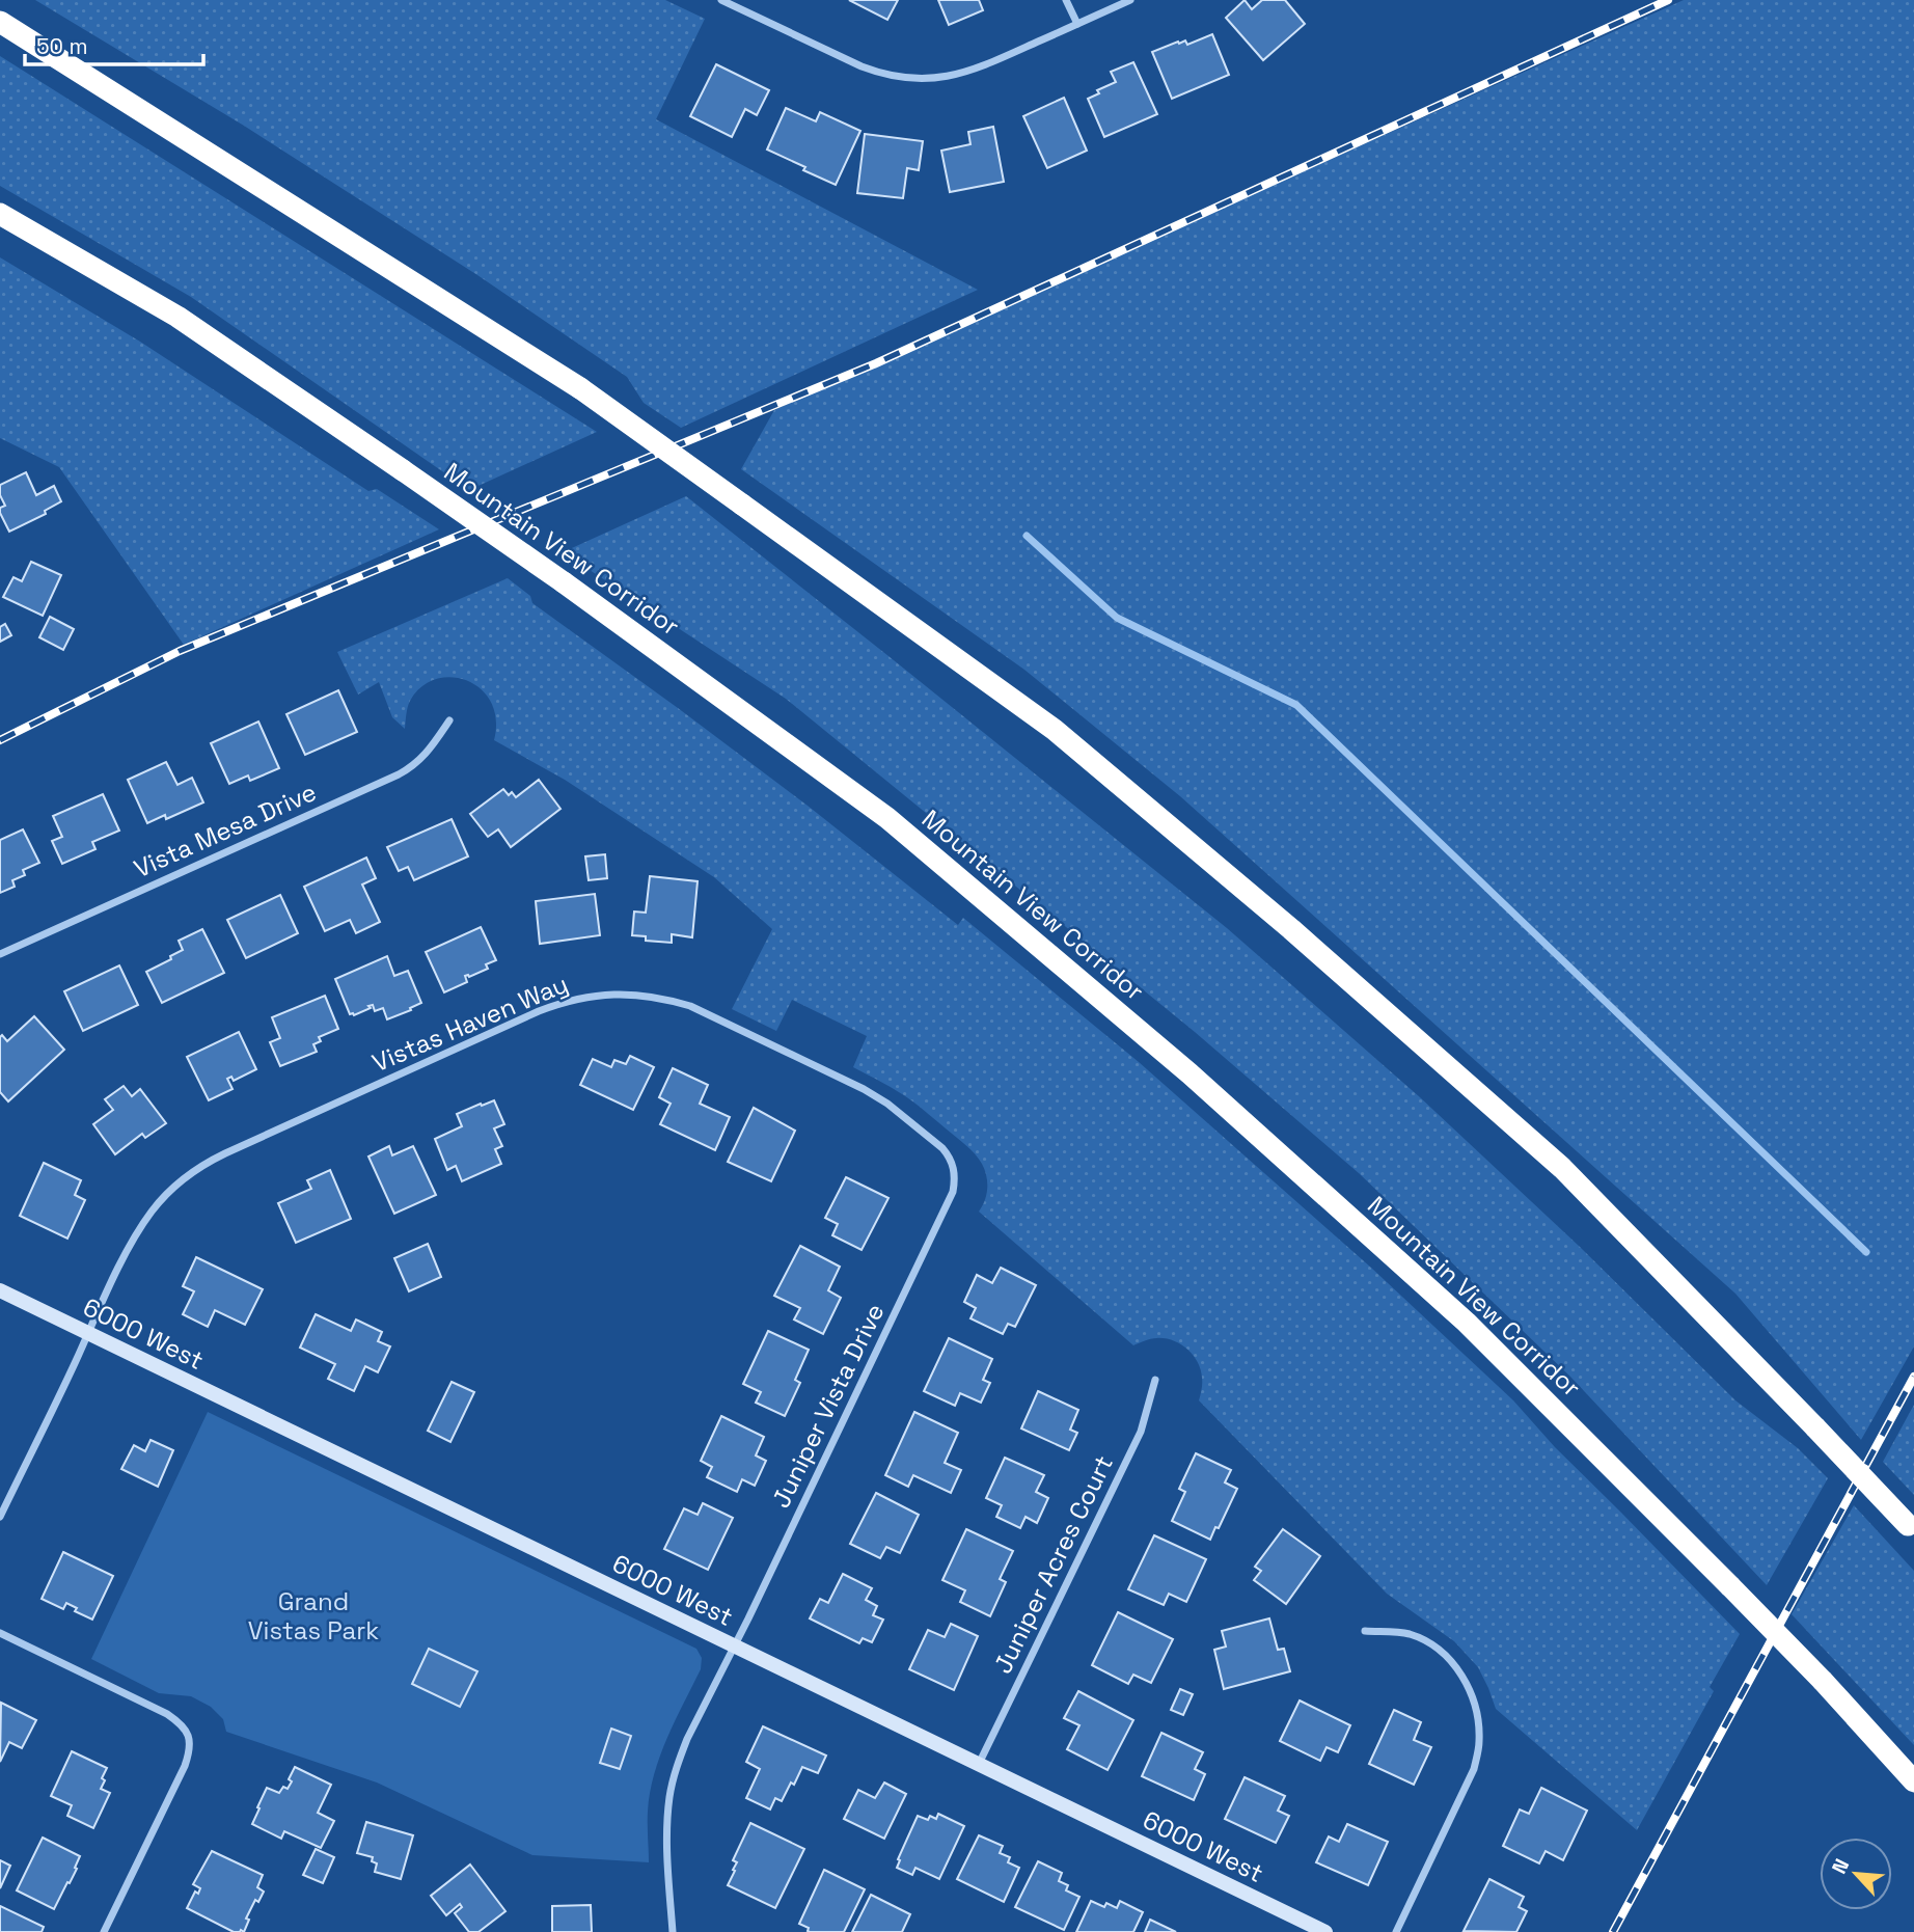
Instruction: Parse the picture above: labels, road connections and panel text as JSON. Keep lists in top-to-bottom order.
{
  "streets": {
    "highway": ["Mountain View Corridor"],
    "street": [
      "Vista Mesa Drive",
      "Vistas Haven Way",
      "6000 West",
      "Juniper Vista Drive",
      "Juniper Acres Court"
    ]
  },
  "crossings": [
    ["Vistas Haven Way", "6000 West"],
    ["Vistas Haven Way", "Juniper Vista Drive"],
    ["6000 West", "Juniper Vista Drive"],
    ["6000 West", "Juniper Acres Court"]
  ],
  "parks": ["Grand Vistas Park"],
  "scale_bar": "50 m",
  "north": "top left"
}
